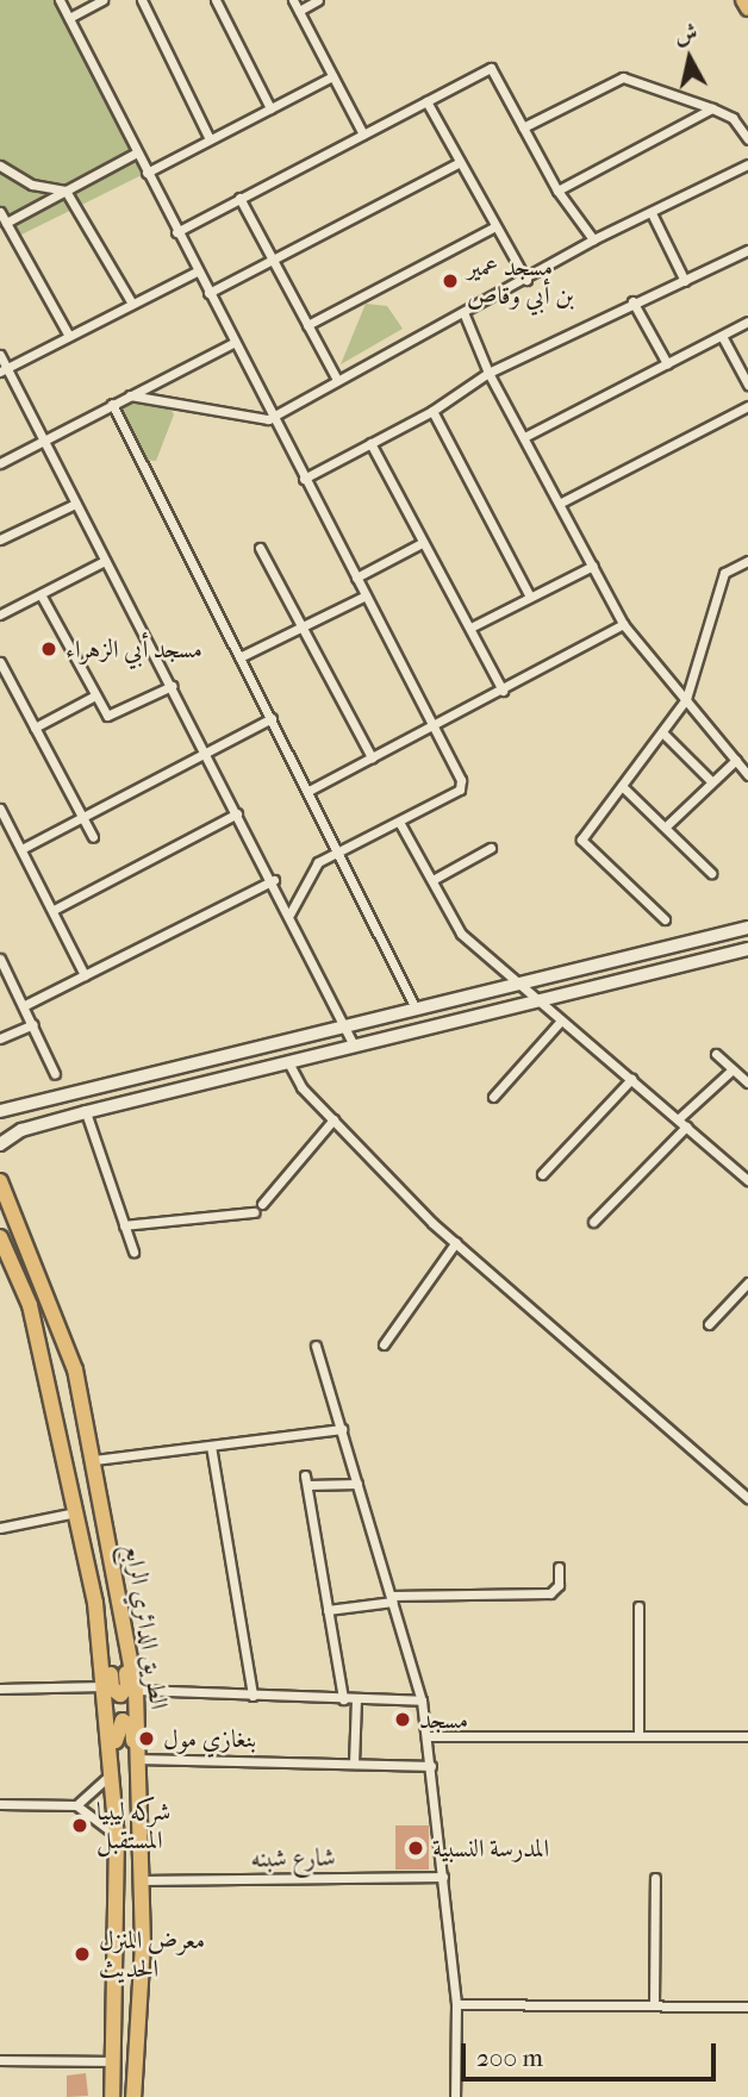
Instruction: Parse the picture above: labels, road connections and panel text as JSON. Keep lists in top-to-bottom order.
{
  "streets": {
    "main road": ["الطريق الدائري الرابع"],
    "street": ["شارع شبنه"]
  },
  "crossings": [
    ["الطريق الدائري الرابع", "شارع شبنه"]
  ],
  "places": [
    "مسجد عمير بن أبي وقاص",
    "مسجد أبي الزهراء",
    "مسجد",
    "بنغازي مول",
    "شركه ليبيا المستقبل",
    "المدرسة النسبية",
    "معرض المنزل الحديث"
  ],
  "scale_bar": "200 m",
  "north": "top"
}
